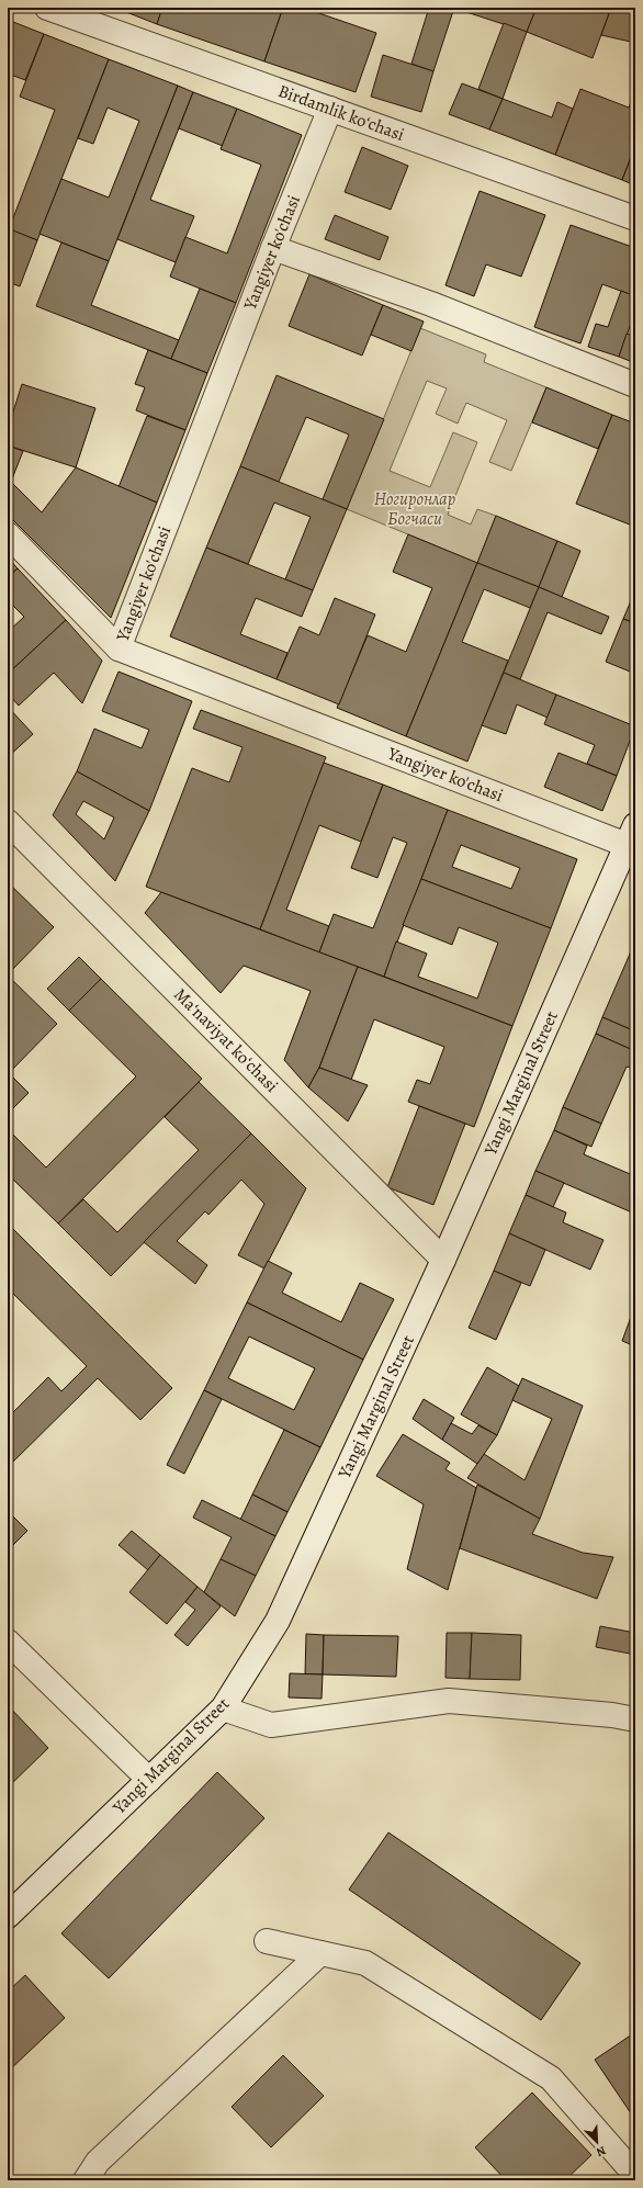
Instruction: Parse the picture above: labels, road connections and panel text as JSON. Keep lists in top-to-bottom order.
{
  "streets": {
    "street": [
      "Birdamlik koʻchasi",
      "Yangiyer ko'chasi",
      "Maʻnaviyat koʻchasi",
      "Yangi Marginal Street"
    ]
  },
  "crossings": [
    ["Birdamlik koʻchasi", "Yangiyer ko'chasi"],
    ["Yangiyer ko'chasi", "Yangi Marginal Street"],
    ["Maʻnaviyat koʻchasi", "Yangi Marginal Street"]
  ],
  "parks": ["Ногиронлар Богчаси"],
  "north": "bottom right"
}
